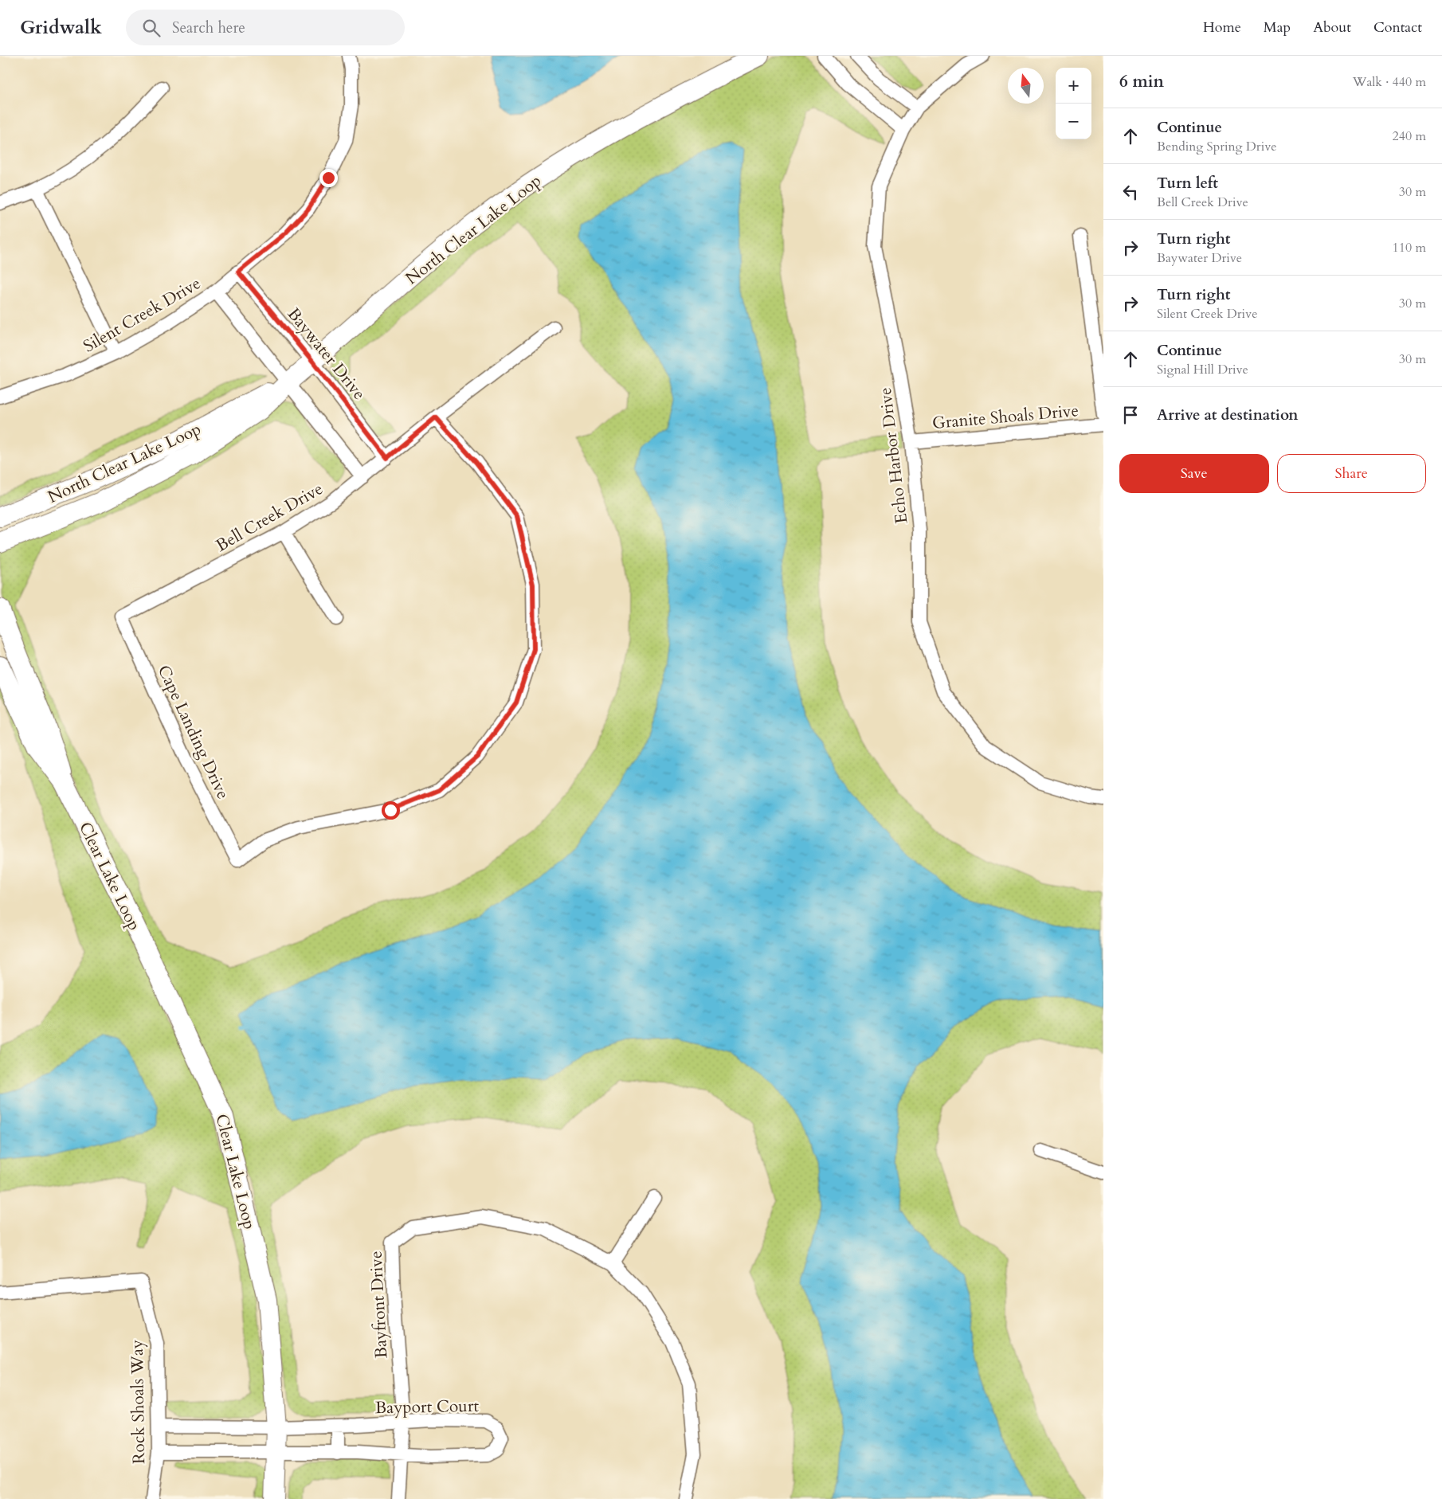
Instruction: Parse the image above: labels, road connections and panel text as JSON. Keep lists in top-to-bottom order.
{
  "streets": {
    "street": [
      "North Clear Lake Loop",
      "Silent Creek Drive",
      "Baywater Drive",
      "Granite Shoals Drive",
      "Echo Harbor Drive",
      "Bell Creek Drive",
      "Cape Landing Drive",
      "Clear Lake Loop",
      "Bayfront Drive",
      "Rock Shoals Way",
      "Bayport Court"
    ]
  },
  "crossings": [
    ["North Clear Lake Loop", "Baywater Drive"],
    ["Silent Creek Drive", "Baywater Drive"],
    ["Baywater Drive", "Bell Creek Drive"],
    ["Granite Shoals Drive", "Echo Harbor Drive"],
    ["Bell Creek Drive", "Cape Landing Drive"],
    ["Clear Lake Loop", "Bayport Court"],
    ["Bayfront Drive", "Bayport Court"],
    ["Rock Shoals Way", "Bayport Court"]
  ],
  "north": "top",
  "page": {
    "header": "Gridwalk",
    "search": "Search here",
    "nav": [
      "Home",
      "Map",
      "About",
      "Contact"
    ],
    "heading": ["6 min", "Walk · 440 m"],
    "map_buttons": ["+", "−"],
    "list": [
      ["Continue", "Bending Spring Drive", "240 m"],
      ["Turn left", "Bell Creek Drive", "30 m"],
      ["Turn right", "Baywater Drive", "110 m"],
      ["Turn right", "Silent Creek Drive", "30 m"],
      ["Continue", "Signal Hill Drive", "30 m"],
      "Arrive at destination"
    ],
    "buttons": ["Save", "Share"]
  }
}
